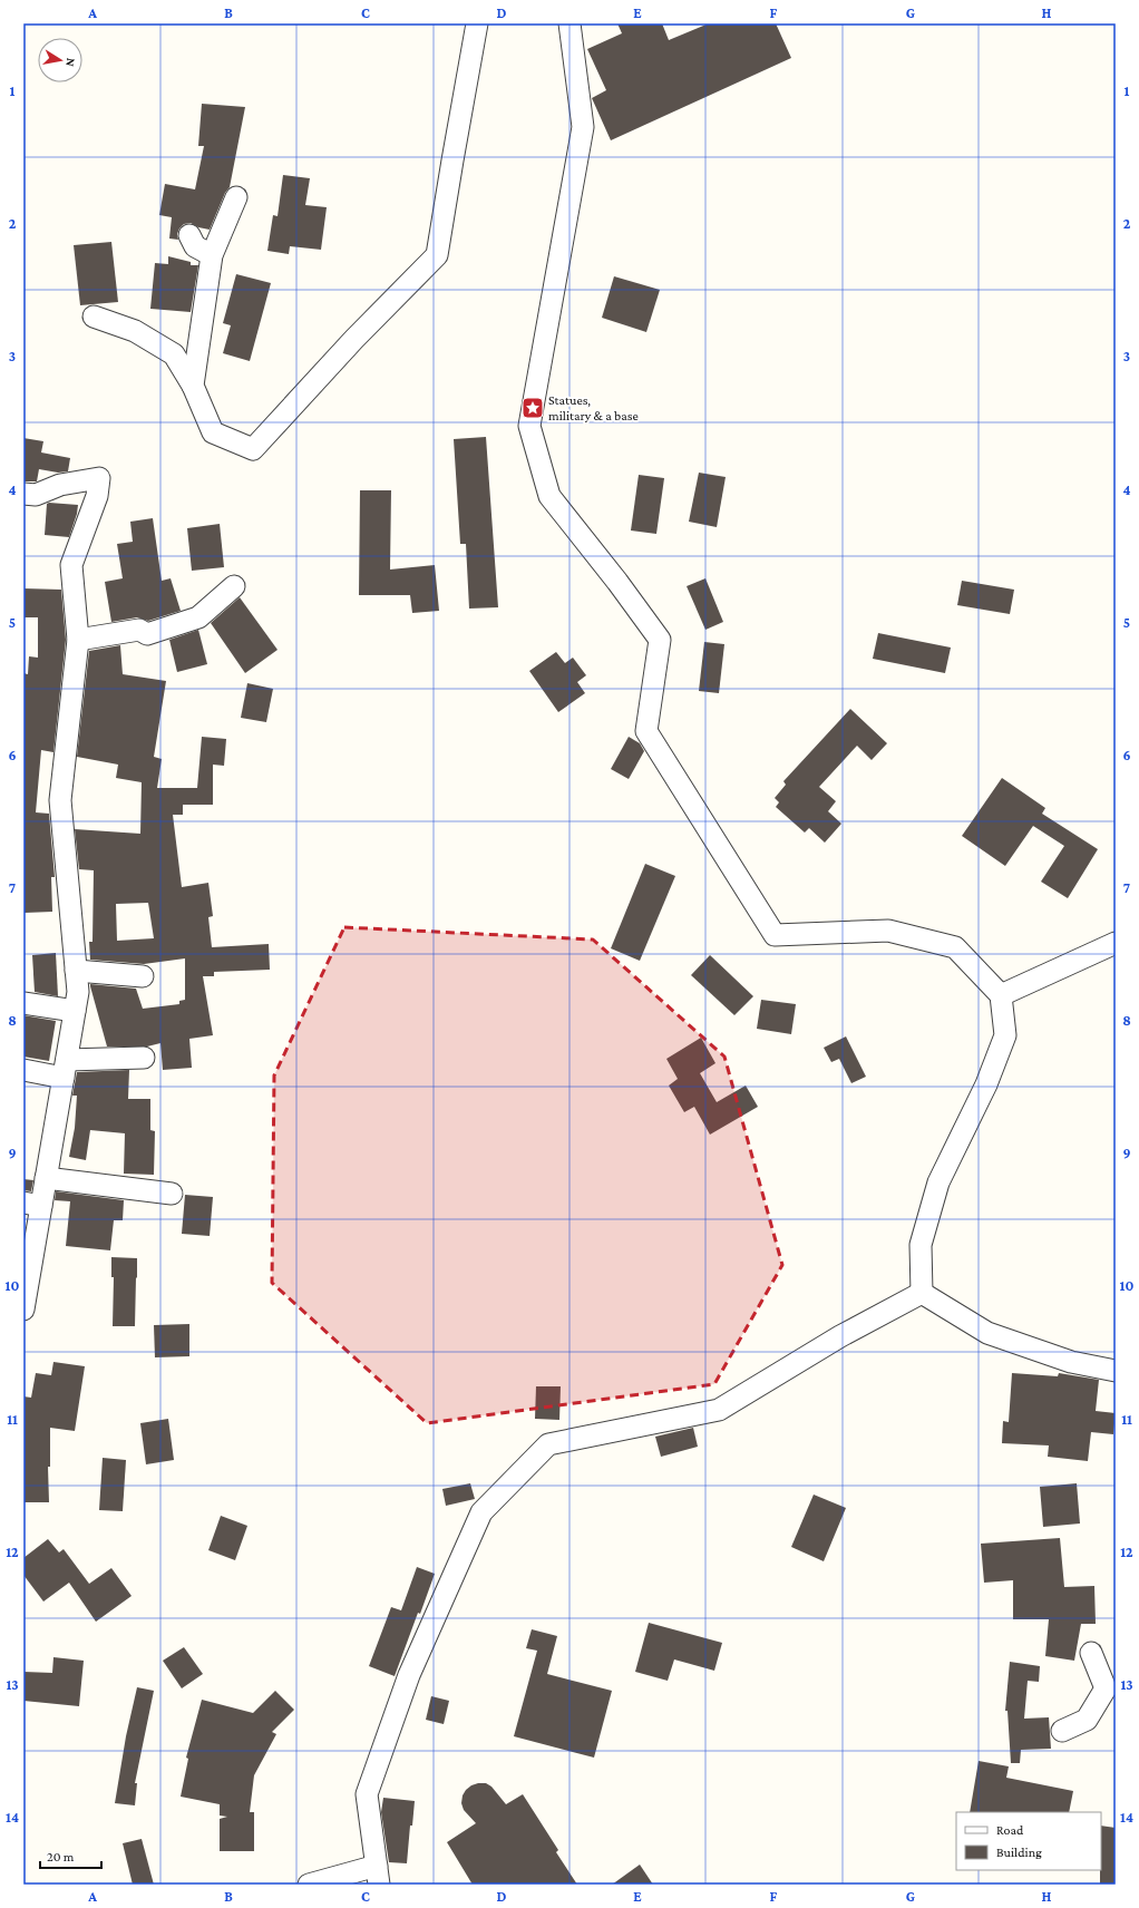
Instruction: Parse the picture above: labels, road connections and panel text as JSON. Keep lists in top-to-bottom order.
{
  "places": {
    "place": ["Statues, military & a base"]
  },
  "legend": ["Road", "Building"],
  "scale_bar": "20 m",
  "north": "right",
  "grid": {
    "columns": [
      "A",
      "B",
      "C",
      "D",
      "E",
      "F",
      "G",
      "H"
    ],
    "rows": [
      "1",
      "2",
      "3",
      "4",
      "5",
      "6",
      "7",
      "8",
      "9",
      "10",
      "11",
      "12",
      "13",
      "14"
    ]
  }
}
